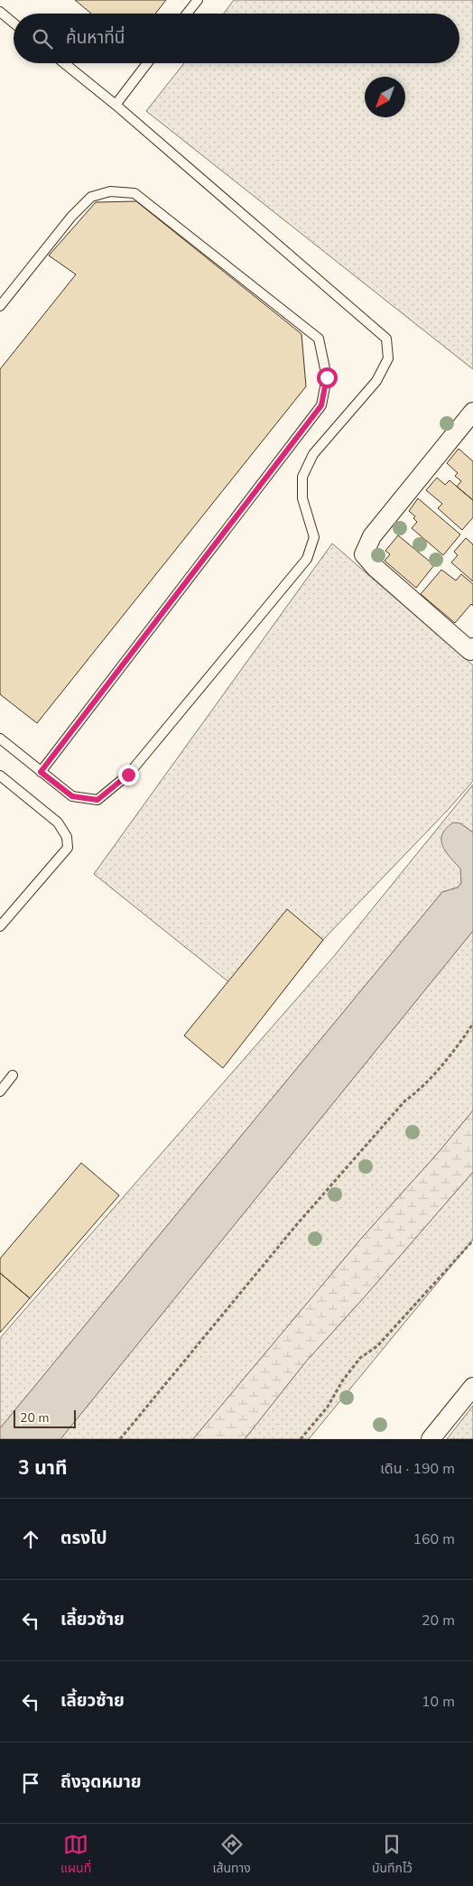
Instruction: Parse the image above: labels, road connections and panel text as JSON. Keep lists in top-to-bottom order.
{
  "scale_bar": "20 m",
  "north": "bottom left",
  "page": {
    "search": "ค้นหาที่นี่",
    "scale": "20 m",
    "heading": ["3 นาที", "เดิน · 190 m"],
    "list": [
      ["ตรงไป", "160 m"],
      ["เลี้ยวซ้าย", "20 m"],
      ["เลี้ยวซ้าย", "10 m"],
      "ถึงจุดหมาย"
    ],
    "nav": ["แผนที่", "เส้นทาง", "บันทึกไว้"]
  }
}
